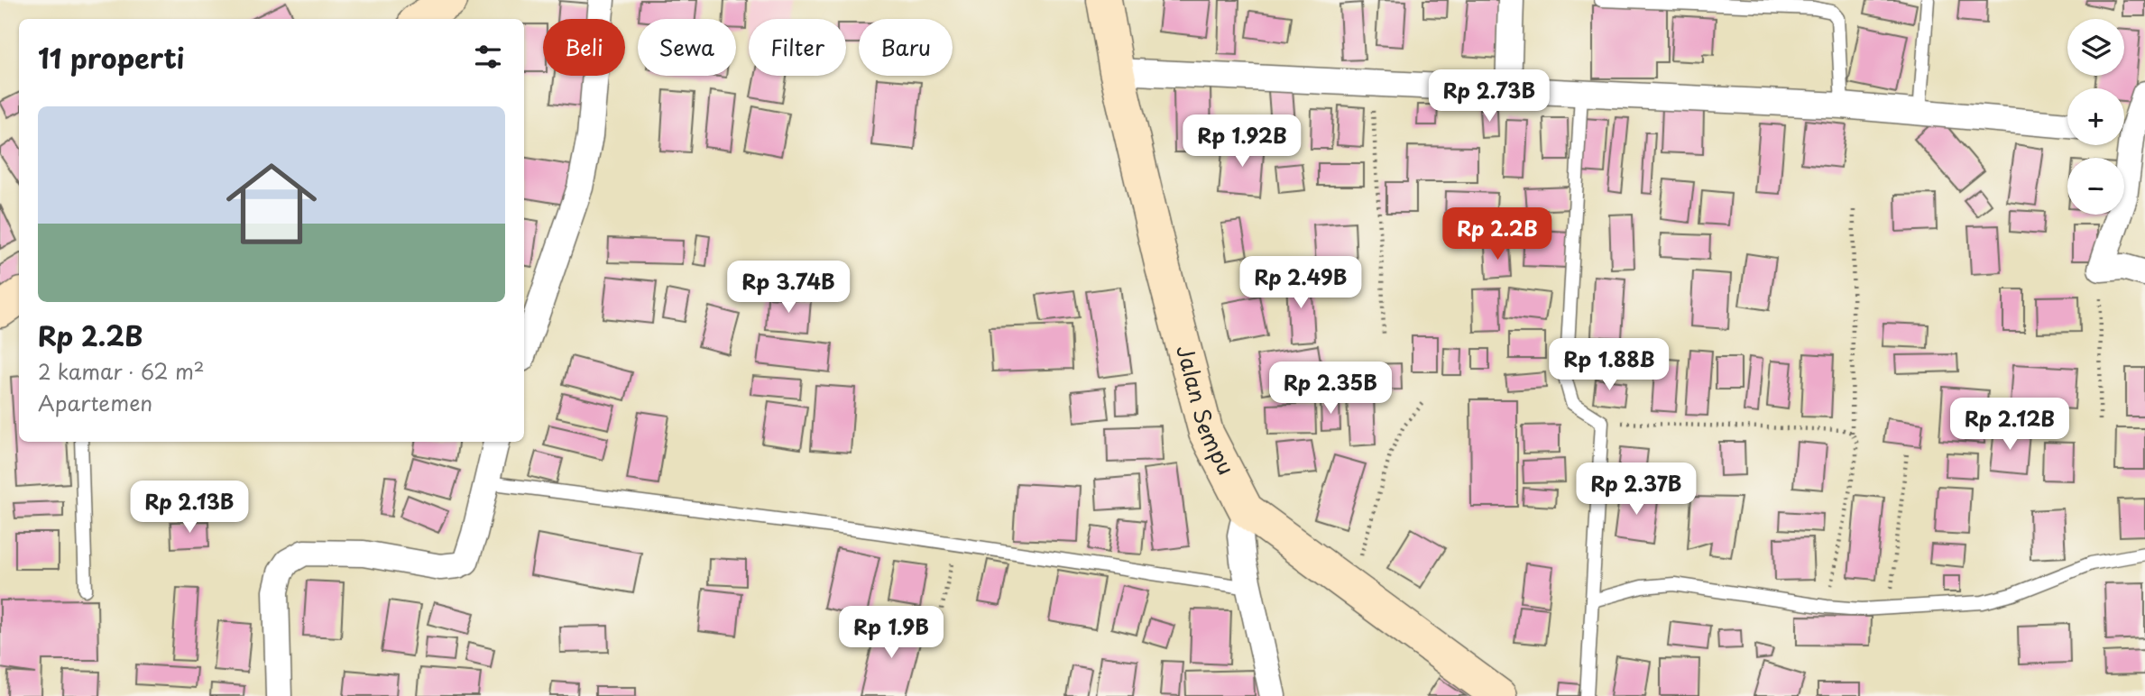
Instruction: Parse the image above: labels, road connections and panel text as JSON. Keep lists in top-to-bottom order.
{
  "streets": {
    "main road": ["Jalan Sempu"]
  },
  "page": {
    "map_buttons": ["+", "−"],
    "chip": [
      "Beli",
      "Sewa",
      "Filter",
      "Baru"
    ],
    "heading": "11 properti",
    "price": [
      "Rp 2.73B",
      "Rp 1.92B",
      "Rp 2.2B",
      "Rp 2.49B",
      "Rp 3.74B",
      "Rp 1.88B",
      "Rp 2.35B",
      "Rp 2.12B",
      "Rp 2.37B",
      "Rp 2.13B",
      "Rp 1.9B"
    ],
    "list": [
      {
        "name": "Rp 2.2B",
        "note": "2 kamar · 62 m² · Apartemen"
      }
    ]
  }
}
